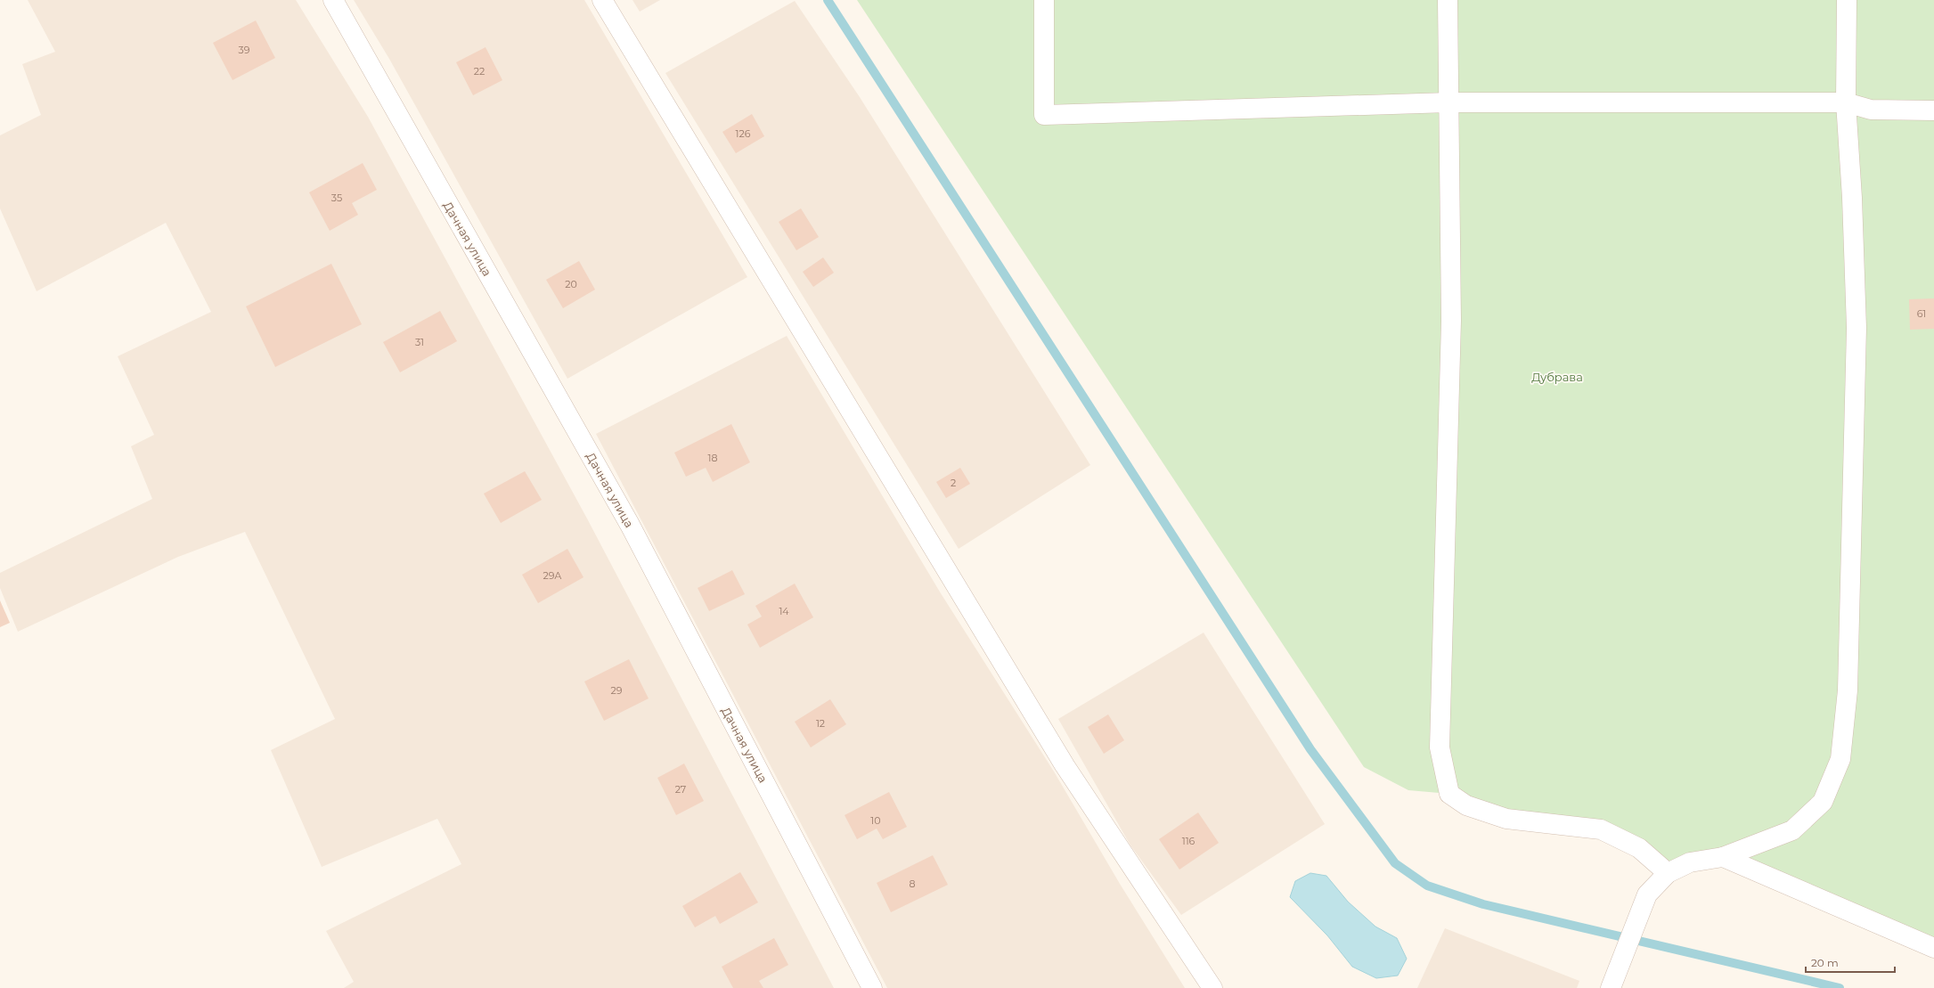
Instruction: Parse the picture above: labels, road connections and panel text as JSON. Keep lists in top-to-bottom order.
{
  "streets": {
    "street": ["Дачная улица"]
  },
  "parks": ["Дубрава"],
  "house_numbers": [
    "39",
    "22",
    "126",
    "35",
    "20",
    "61",
    "31",
    "18",
    "2",
    "29А",
    "14",
    "29",
    "12",
    "27",
    "10",
    "116",
    "8"
  ],
  "scale_bar": "20 m"
}
